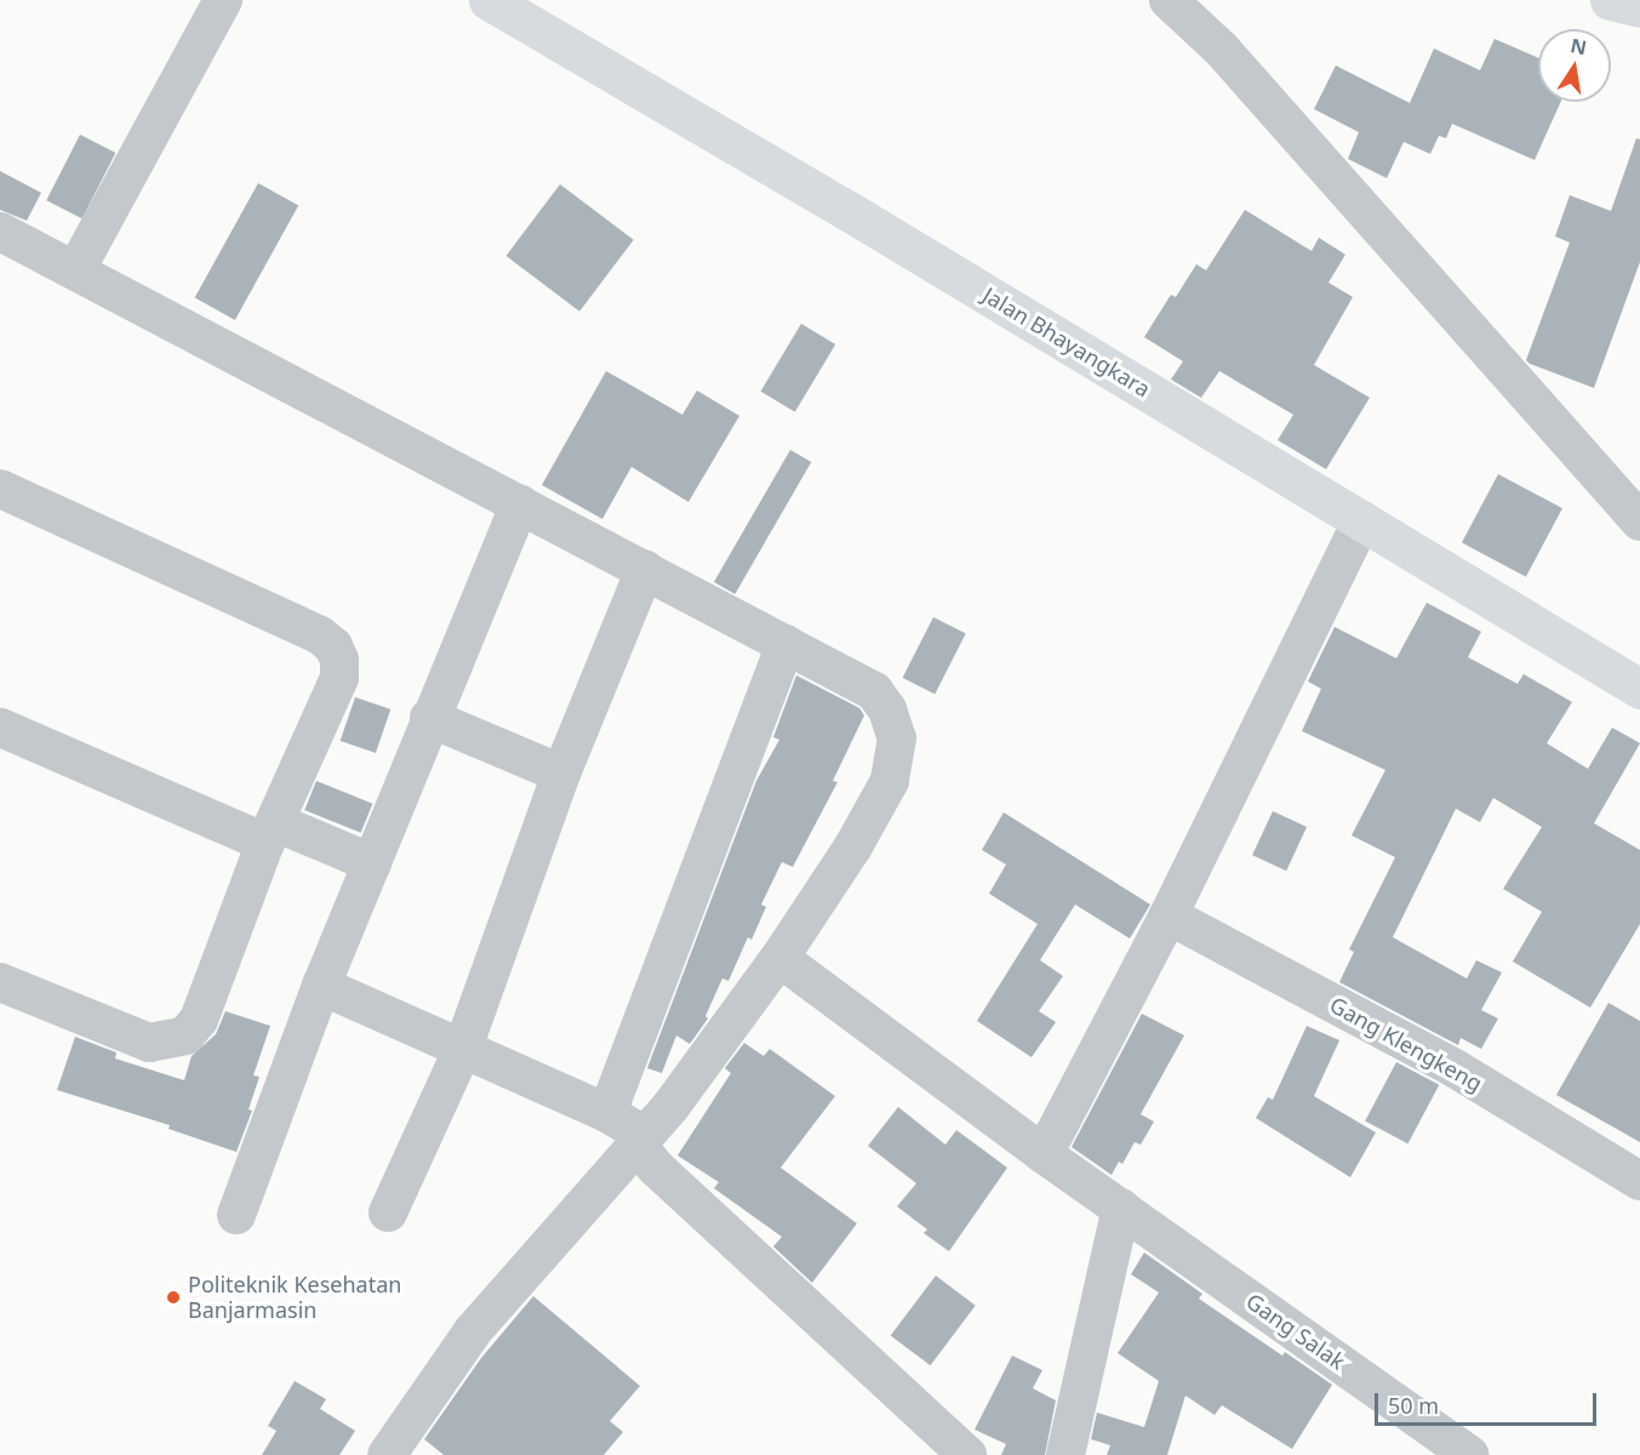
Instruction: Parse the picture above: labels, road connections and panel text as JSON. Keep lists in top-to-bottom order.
{
  "streets": {
    "main road": ["Jalan Bhayangkara"],
    "street": ["Gang Klengkeng", "Gang Salak"]
  },
  "places": ["Politeknik Kesehatan Banjarmasin"],
  "scale_bar": "50 m",
  "north": "top"
}
